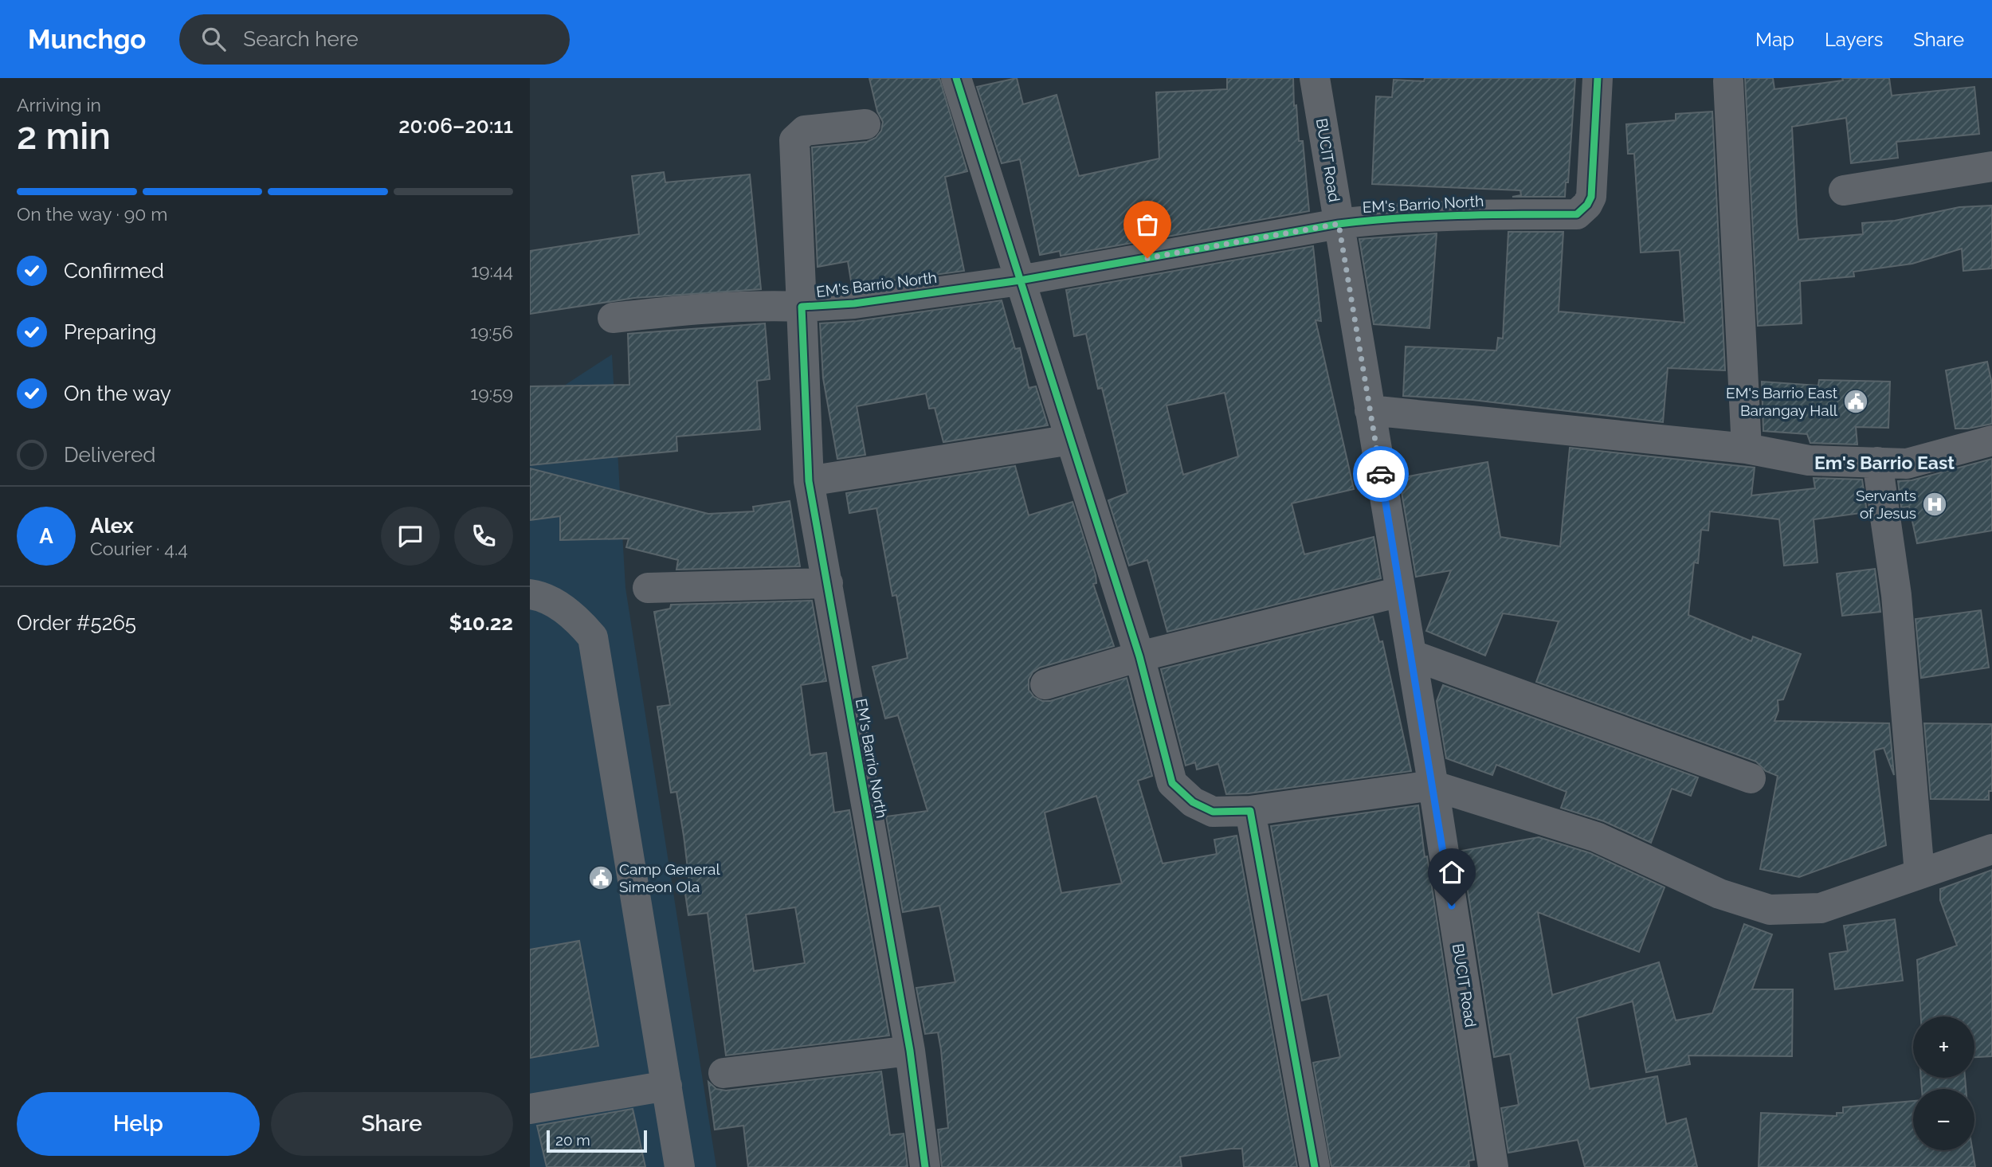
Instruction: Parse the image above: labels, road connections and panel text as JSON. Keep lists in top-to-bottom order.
{
  "streets": {
    "street": ["BUCIT Road", "EM's Barrio North"]
  },
  "crossings": [
    ["BUCIT Road", "EM's Barrio North"]
  ],
  "districts": ["Em's Barrio East"],
  "places": {
    "public building": ["EM's Barrio East Barangay Hall", "Camp General Simeon Ola"],
    "hospital": ["Servants of Jesus"]
  },
  "scale_bar": "20 m",
  "page": {
    "header": "Munchgo",
    "search": "Search here",
    "nav": ["Map", "Layers", "Share"],
    "heading": ["2 min", "Arriving in", "20:06–20:11"],
    "panel": [
      "Alex",
      "Courier · 4.4",
      "Order #5265",
      "$10.22"
    ],
    "bar": "On the way · 90 m",
    "list": [
      ["Confirmed", "19:44"],
      ["Preparing", "19:56"],
      ["On the way", "19:59"],
      "Delivered"
    ],
    "round": "A",
    "map_buttons": ["+", "−"],
    "buttons": ["Help", "Share"],
    "scale": "20 m"
  }
}
